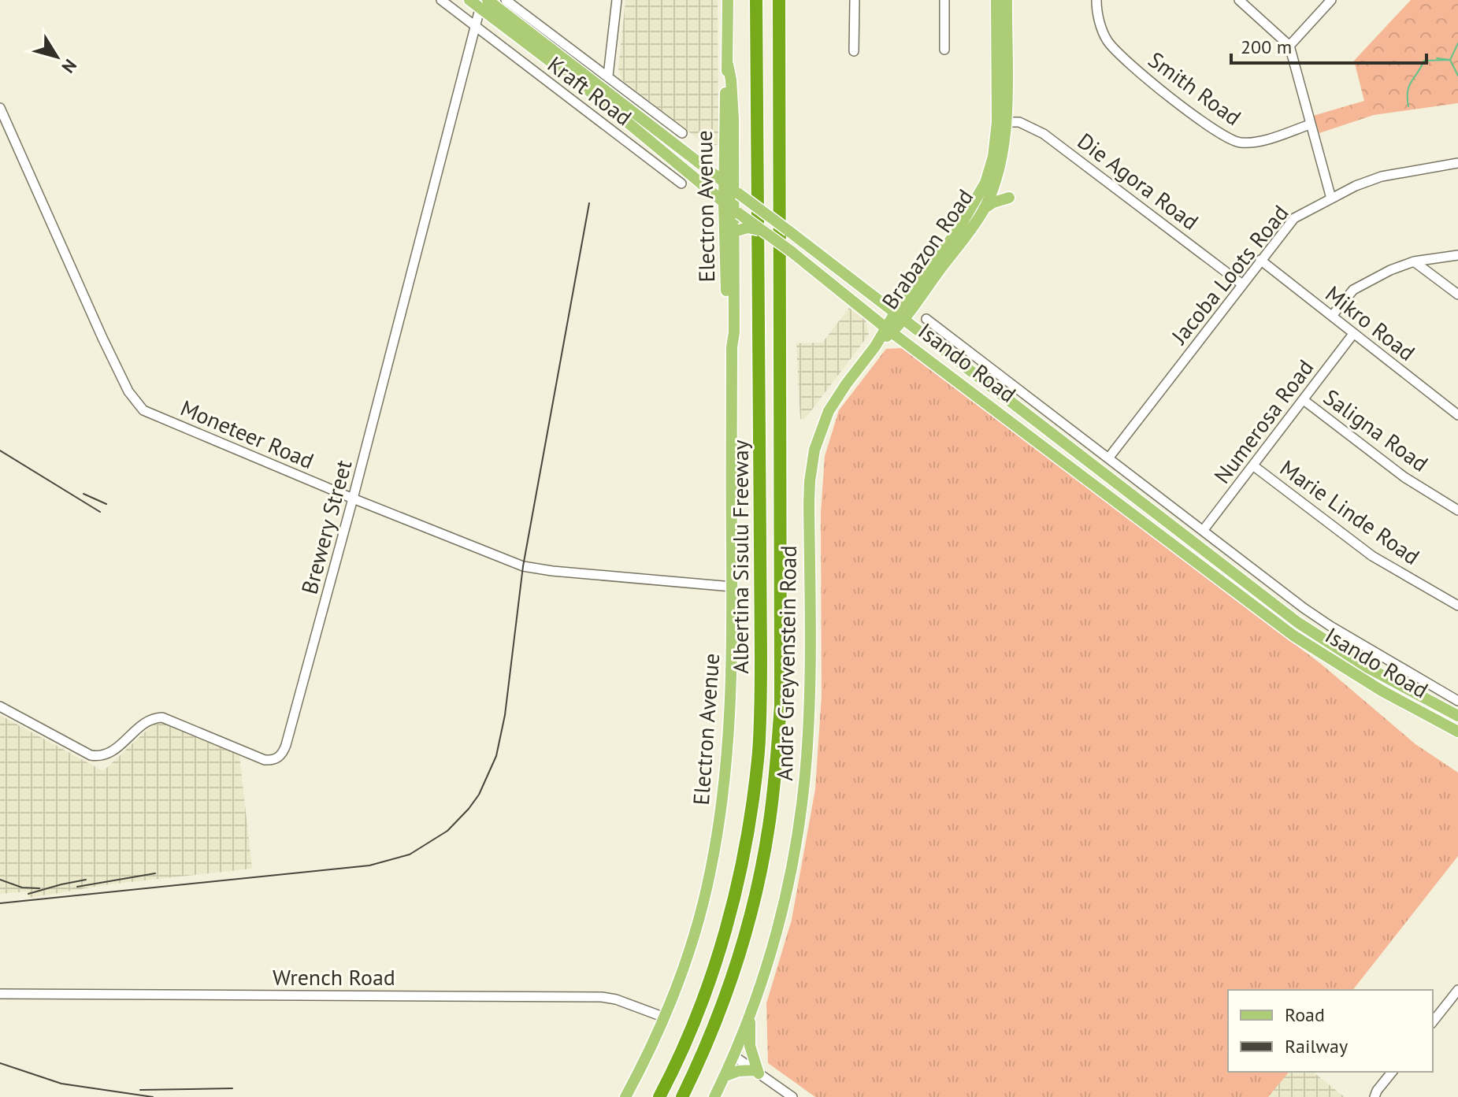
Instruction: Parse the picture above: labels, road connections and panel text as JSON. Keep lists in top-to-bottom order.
{
  "streets": {
    "highway": ["Albertina Sisulu Freeway"],
    "main road": [
      "Electron Avenue",
      "Brabazon Road",
      "Isando Road",
      "Andre Greyvenstein Road"
    ],
    "street": [
      "Smith Road",
      "Kraft Road",
      "Die Agora Road",
      "Jacoba Loots Road",
      "Mikro Road",
      "Numerosa Road",
      "Saligna Road",
      "Moneteer Road",
      "Marie Linde Road",
      "Brewery Street",
      "Wrench Road"
    ]
  },
  "crossings": [
    ["Kraft Road", "Brewery Street"],
    ["Die Agora Road", "Brabazon Road"],
    ["Die Agora Road", "Jacoba Loots Road"],
    ["Electron Avenue", "Isando Road"],
    ["Electron Avenue", "Moneteer Road"],
    ["Electron Avenue", "Wrench Road"],
    ["Brabazon Road", "Isando Road"],
    ["Brabazon Road", "Andre Greyvenstein Road"],
    ["Jacoba Loots Road", "Mikro Road"],
    ["Jacoba Loots Road", "Isando Road"],
    ["Mikro Road", "Numerosa Road"],
    ["Isando Road", "Numerosa Road"],
    ["Isando Road", "Brewery Street"],
    ["Isando Road", "Andre Greyvenstein Road"],
    ["Numerosa Road", "Saligna Road"],
    ["Numerosa Road", "Marie Linde Road"],
    ["Moneteer Road", "Brewery Street"]
  ],
  "legend": ["Road", "Railway"],
  "scale_bar": "200 m",
  "north": "bottom right"
}
